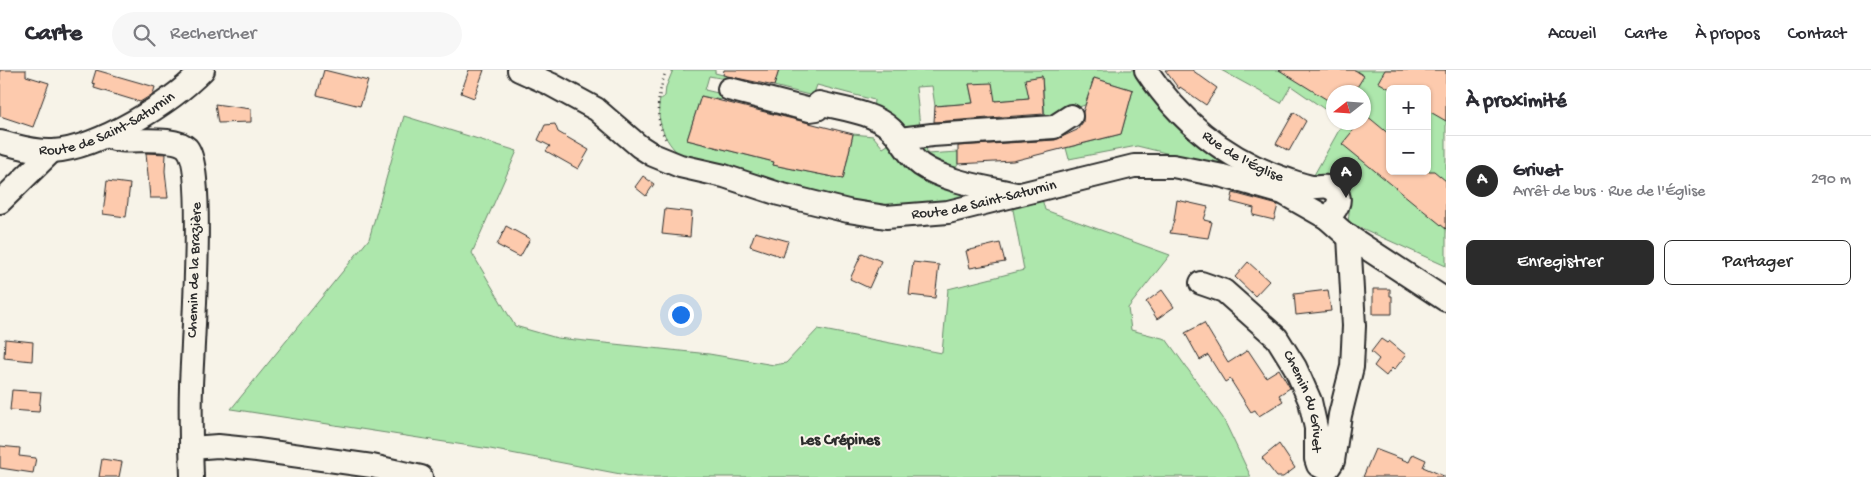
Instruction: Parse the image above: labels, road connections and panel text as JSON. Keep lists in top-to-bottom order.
{
  "streets": {
    "street": [
      "Route de Saint-Saturnin",
      "Rue de l'Église",
      "Chemin de la Brazière",
      "Chemin du Grivet"
    ]
  },
  "crossings": [
    ["Route de Saint-Saturnin", "Rue de l'Église"],
    ["Route de Saint-Saturnin", "Chemin de la Brazière"],
    ["Route de Saint-Saturnin", "Chemin du Grivet"]
  ],
  "districts": ["Les Crépines"],
  "north": "left",
  "page": {
    "header": "Carte",
    "search": "Rechercher",
    "nav": [
      "Accueil",
      "Carte",
      "À propos",
      "Contact"
    ],
    "heading": "À proximité",
    "map_buttons": ["+", "−"],
    "list": [
      {
        "mark": "A",
        "name": "Grivet",
        "note": "Arrêt de bus · Rue de l'Église",
        "value": "290 m"
      }
    ],
    "pins": "A",
    "buttons": ["Enregistrer", "Partager"]
  }
}
